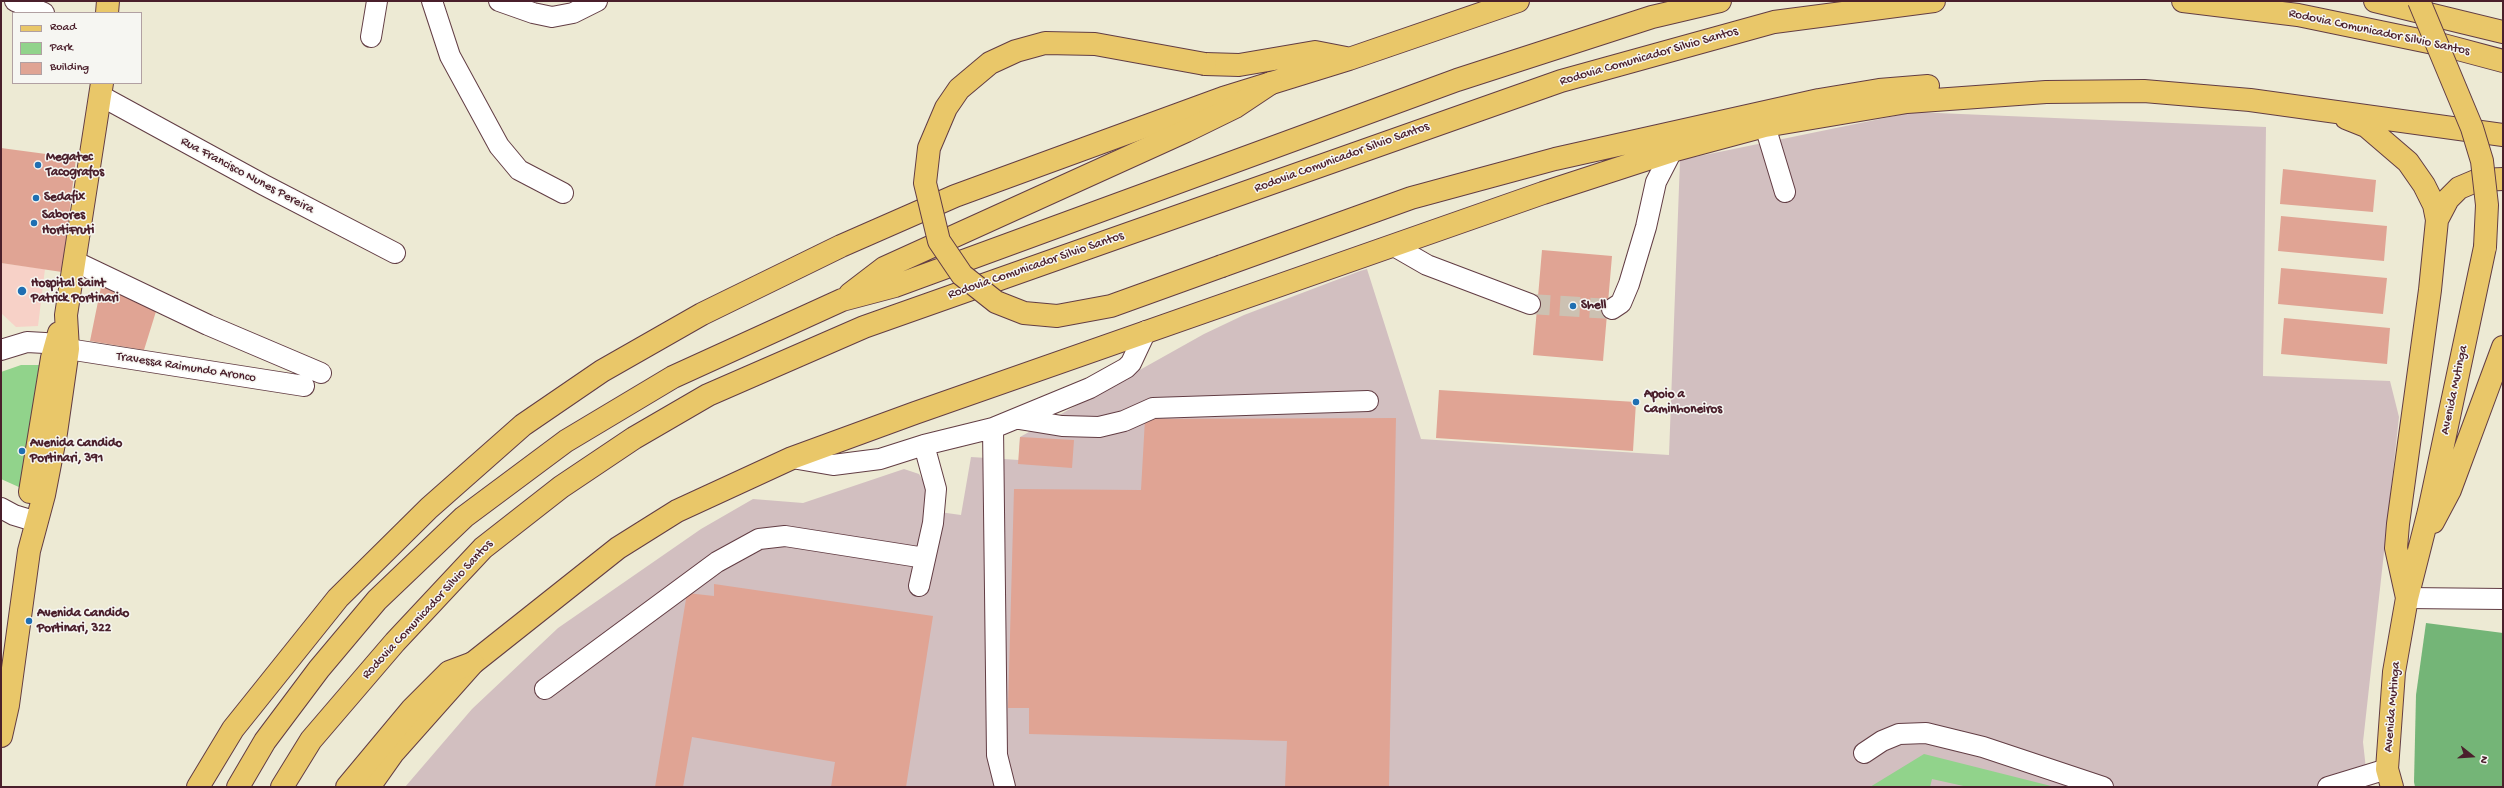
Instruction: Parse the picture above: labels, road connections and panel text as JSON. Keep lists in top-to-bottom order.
{
  "streets": {
    "main road": ["Rodovia Comunicador Silvio Santos", "Avenida Mutinga"],
    "street": ["Rua Francisco Nunes Pereira", "Travessa Raimundo Aronco"]
  },
  "places": [
    "Megatec Tacografos",
    "Sedafix",
    "Sabores HortiFruti",
    "Hospital Saint Patrick Portinari",
    "Shell",
    "Apoio a Caminhoneiros",
    "Avenida Candido Portinari, 391",
    "Avenida Candido Portinari, 322"
  ],
  "legend": ["Road", "Park", "Building"],
  "north": "right"
}
